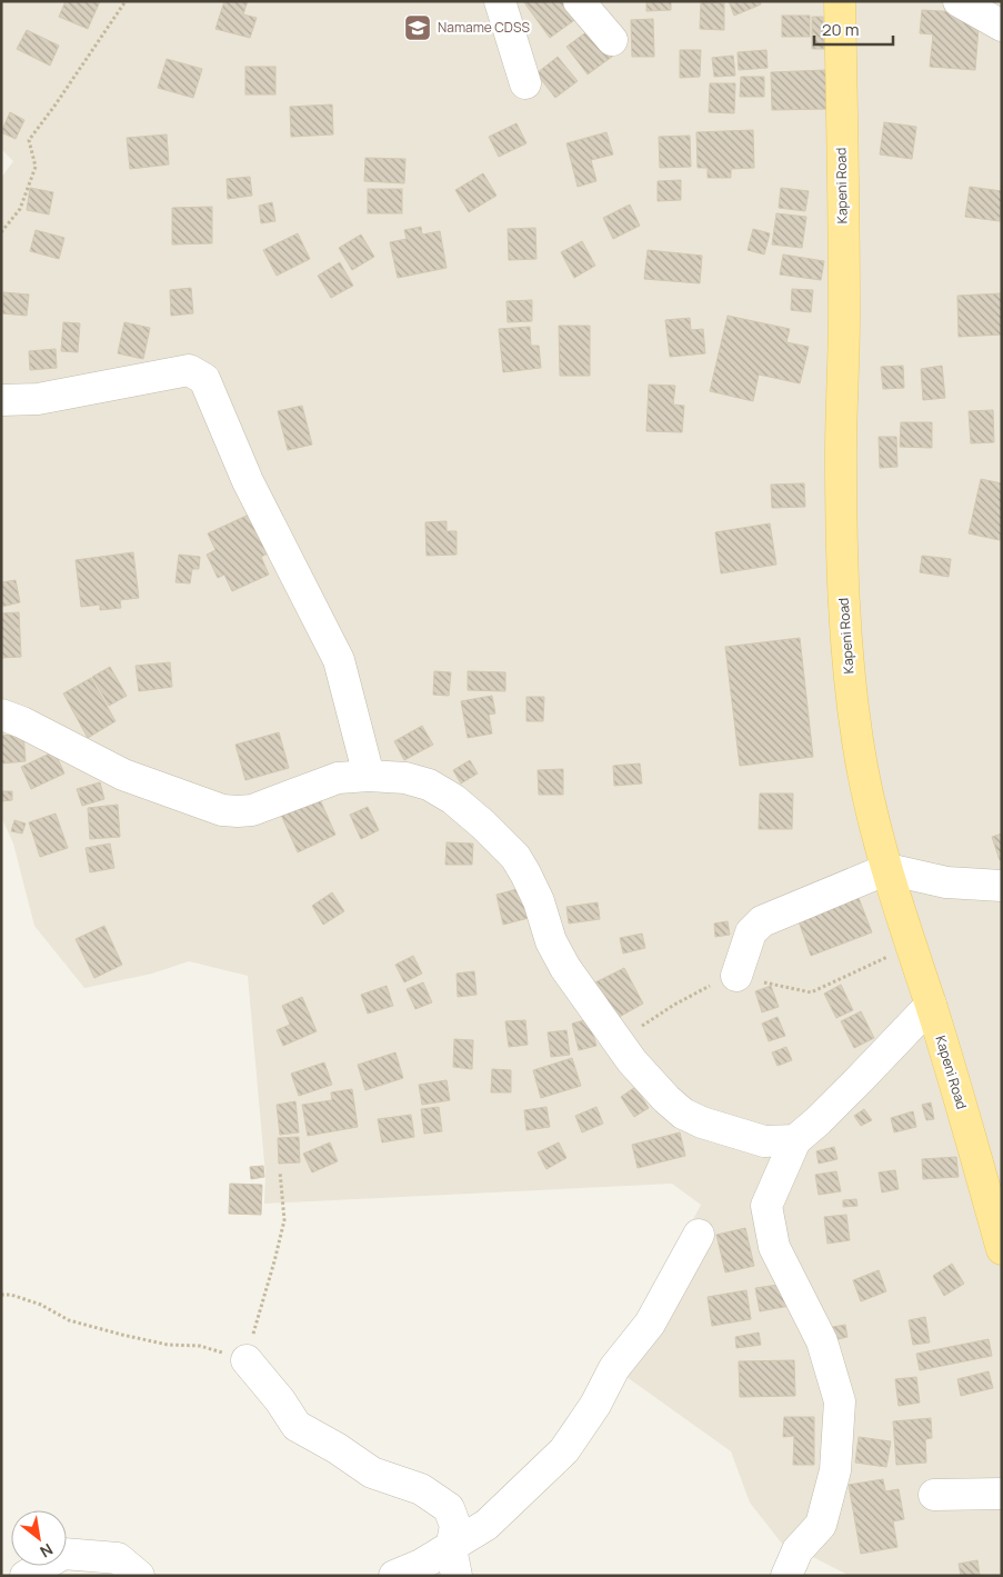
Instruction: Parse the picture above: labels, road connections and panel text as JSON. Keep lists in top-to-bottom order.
{
  "streets": {
    "main road": ["Kapeni Road"]
  },
  "places": {
    "school or university": ["Namame CDSS"]
  },
  "scale_bar": "20 m",
  "north": "bottom right"
}
